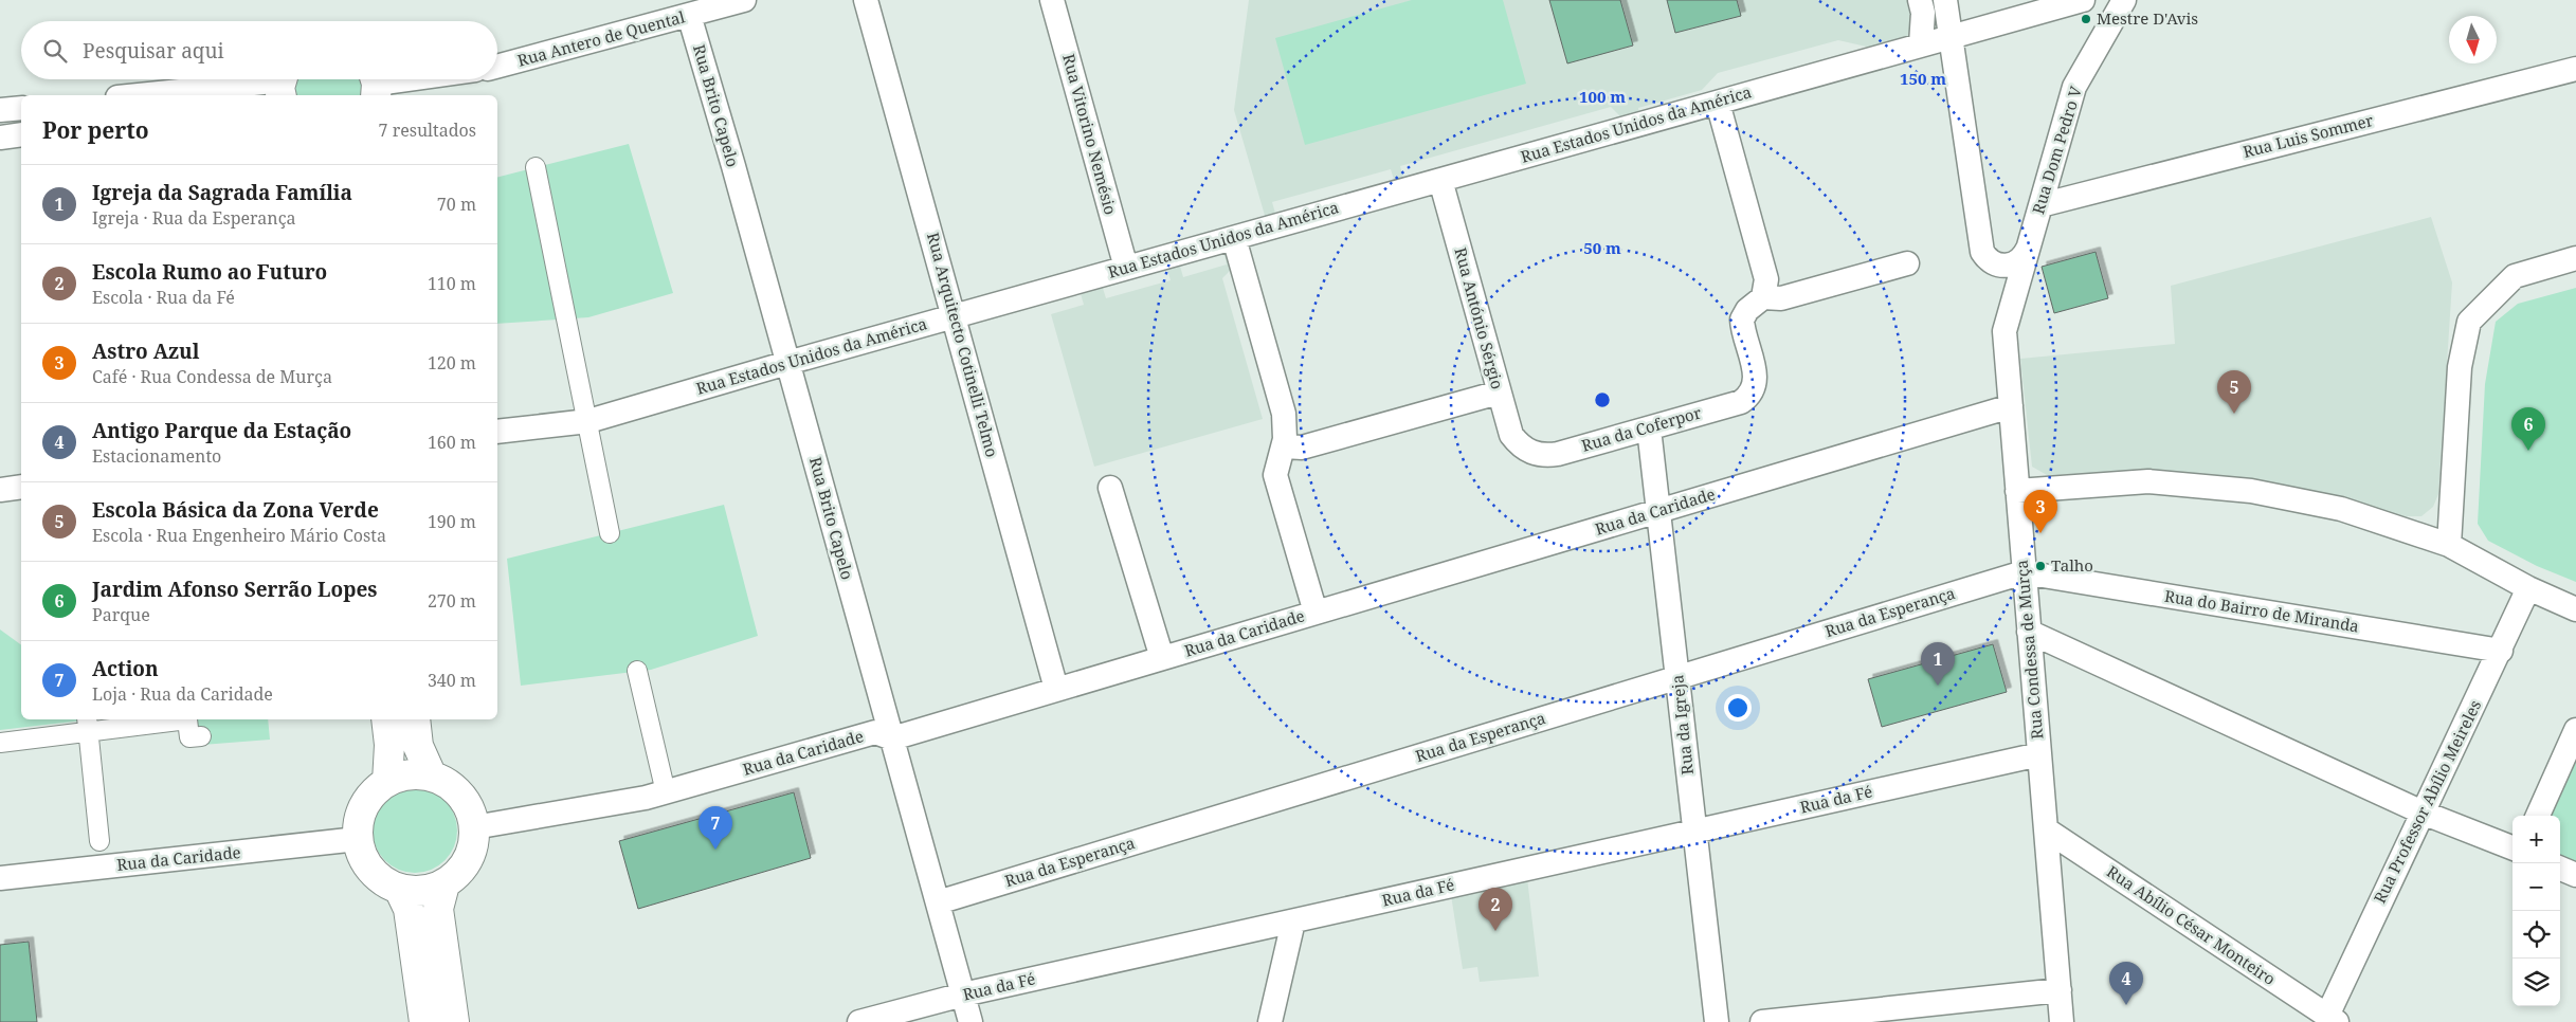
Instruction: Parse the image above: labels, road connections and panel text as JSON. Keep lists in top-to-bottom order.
{
  "streets": {
    "street": [
      "Rua Antero de Quental",
      "Rua Brito Capelo",
      "Rua Estados Unidos da América",
      "Rua Vitorino Nemésio",
      "Rua Luis Sommer",
      "Rua Dom Pedro V",
      "Rua António Sérgio",
      "Rua Arquitecto Cotinelli Telmo",
      "Rua da Coferpor",
      "Rua da Caridade",
      "Rua do Bairro de Miranda",
      "Rua da Esperança",
      "Rua Condessa de Murça",
      "Rua da Igreja",
      "Rua da Fé",
      "Rua Professor Abílio Meireles",
      "Rua Abílio César Monteiro"
    ]
  },
  "crossings": [
    ["Rua Antero de Quental", "Rua Brito Capelo"],
    ["Rua Brito Capelo", "Rua Estados Unidos da América"],
    ["Rua Brito Capelo", "Rua da Caridade"],
    ["Rua Brito Capelo", "Rua da Esperança"],
    ["Rua Brito Capelo", "Rua da Fé"],
    ["Rua Estados Unidos da América", "Rua Vitorino Nemésio"],
    ["Rua Estados Unidos da América", "Rua António Sérgio"],
    ["Rua Estados Unidos da América", "Rua Arquitecto Cotinelli Telmo"],
    ["Rua Luis Sommer", "Rua Dom Pedro V"],
    ["Rua Dom Pedro V", "Rua Condessa de Murça"],
    ["Rua António Sérgio", "Rua da Coferpor"],
    ["Rua Arquitecto Cotinelli Telmo", "Rua da Caridade"],
    ["Rua da Coferpor", "Rua da Igreja"],
    ["Rua da Caridade", "Rua Condessa de Murça"],
    ["Rua da Caridade", "Rua da Igreja"],
    ["Rua do Bairro de Miranda", "Rua da Esperança"],
    ["Rua do Bairro de Miranda", "Rua Condessa de Murça"],
    ["Rua do Bairro de Miranda", "Rua Professor Abílio Meireles"],
    ["Rua da Esperança", "Rua Condessa de Murça"],
    ["Rua da Esperança", "Rua da Igreja"],
    ["Rua Condessa de Murça", "Rua da Fé"],
    ["Rua Condessa de Murça", "Rua Abílio César Monteiro"],
    ["Rua da Igreja", "Rua da Fé"],
    ["Rua Professor Abílio Meireles", "Rua Abílio César Monteiro"]
  ],
  "places": ["Mestre D'Avis", "Talho"],
  "north": "bottom",
  "page": {
    "search": "Pesquisar aqui",
    "heading": ["Por perto", "7 resultados"],
    "list": [
      {
        "mark": "1",
        "name": "Igreja da Sagrada Família",
        "note": "Igreja · Rua da Esperança",
        "value": "70 m"
      },
      {
        "mark": "2",
        "name": "Escola Rumo ao Futuro",
        "note": "Escola · Rua da Fé",
        "value": "110 m"
      },
      {
        "mark": "3",
        "name": "Astro Azul",
        "note": "Café · Rua Condessa de Murça",
        "value": "120 m"
      },
      {
        "mark": "4",
        "name": "Antigo Parque da Estação",
        "note": "Estacionamento",
        "value": "160 m"
      },
      {
        "mark": "5",
        "name": "Escola Básica da Zona Verde",
        "note": "Escola · Rua Engenheiro Mário Costa",
        "value": "190 m"
      },
      {
        "mark": "6",
        "name": "Jardim Afonso Serrão Lopes",
        "note": "Parque",
        "value": "270 m"
      },
      {
        "mark": "7",
        "name": "Action",
        "note": "Loja · Rua da Caridade",
        "value": "340 m"
      }
    ],
    "pins": [
      "5",
      "6",
      "3",
      "1",
      "7",
      "2",
      "4"
    ],
    "map_buttons": ["+", "−"]
  },
  "rings": ["150 m", "100 m", "50 m"]
}
